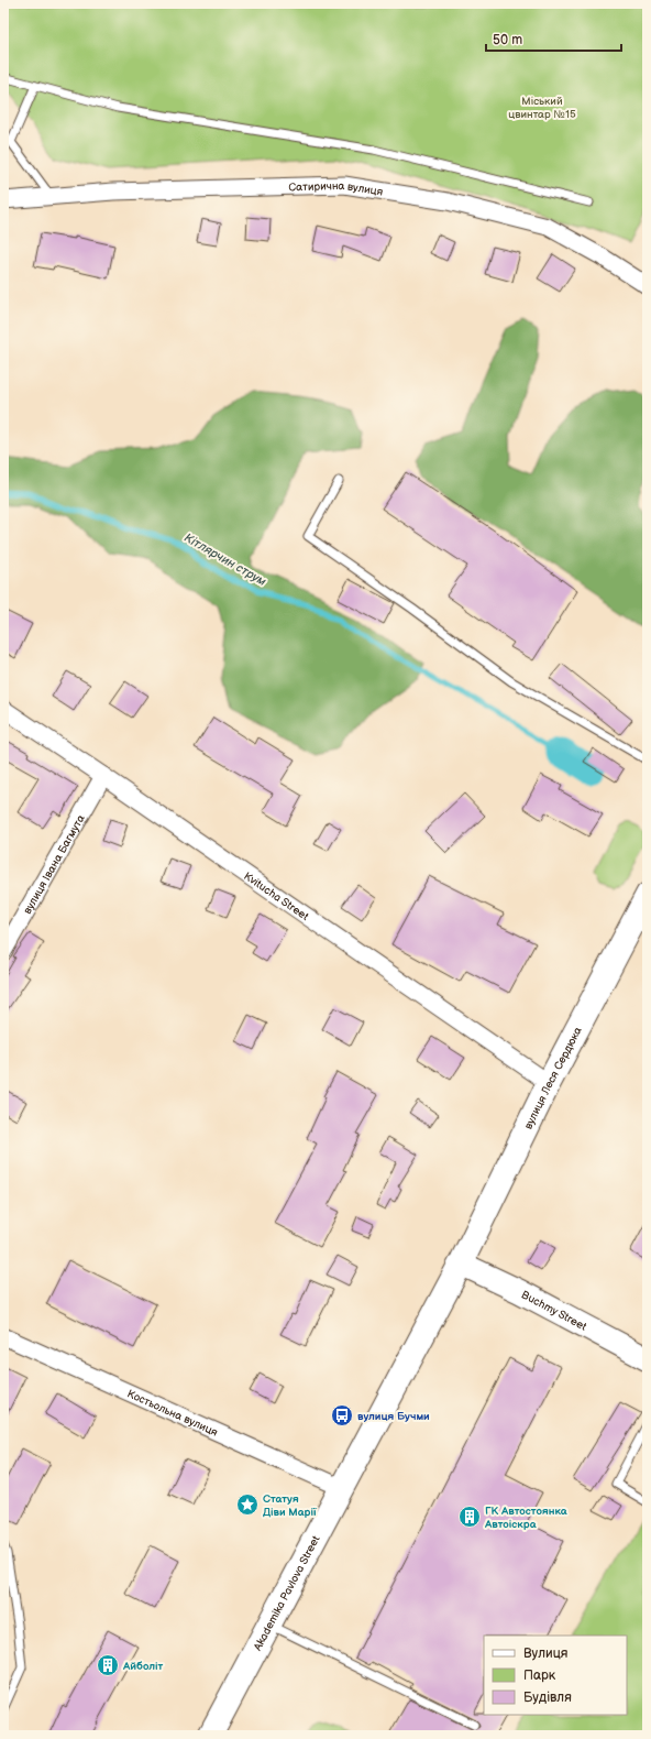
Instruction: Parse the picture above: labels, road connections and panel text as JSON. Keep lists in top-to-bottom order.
{
  "streets": {
    "main road": ["вулиця Леся Сердюка", "Akademika Pavlova Street"],
    "street": [
      "Сатирична вулиця",
      "вулиця Івана Багмута",
      "Kvitucha Street",
      "Buchmy Street",
      "Костьольна вулиця"
    ]
  },
  "crossings": [
    ["вулиця Івана Багмута", "Kvitucha Street"],
    ["Kvitucha Street", "вулиця Леся Сердюка"],
    ["вулиця Леся Сердюка", "Buchmy Street"],
    ["вулиця Леся Сердюка", "Akademika Pavlova Street"],
    ["Buchmy Street", "Akademika Pavlova Street"],
    ["Костьольна вулиця", "Akademika Pavlova Street"]
  ],
  "water": ["Кітлярчин струм"],
  "parks": ["Міський цвинтар №15"],
  "places": {
    "bus stop": ["вулиця Бучми"],
    "place": ["Статуя Діви Марії"],
    "building": ["ГК Автостоянка Автоіскра", "Айболіт"]
  },
  "legend": ["Вулиця", "Парк", "Будівля"],
  "scale_bar": "50 m"
}
